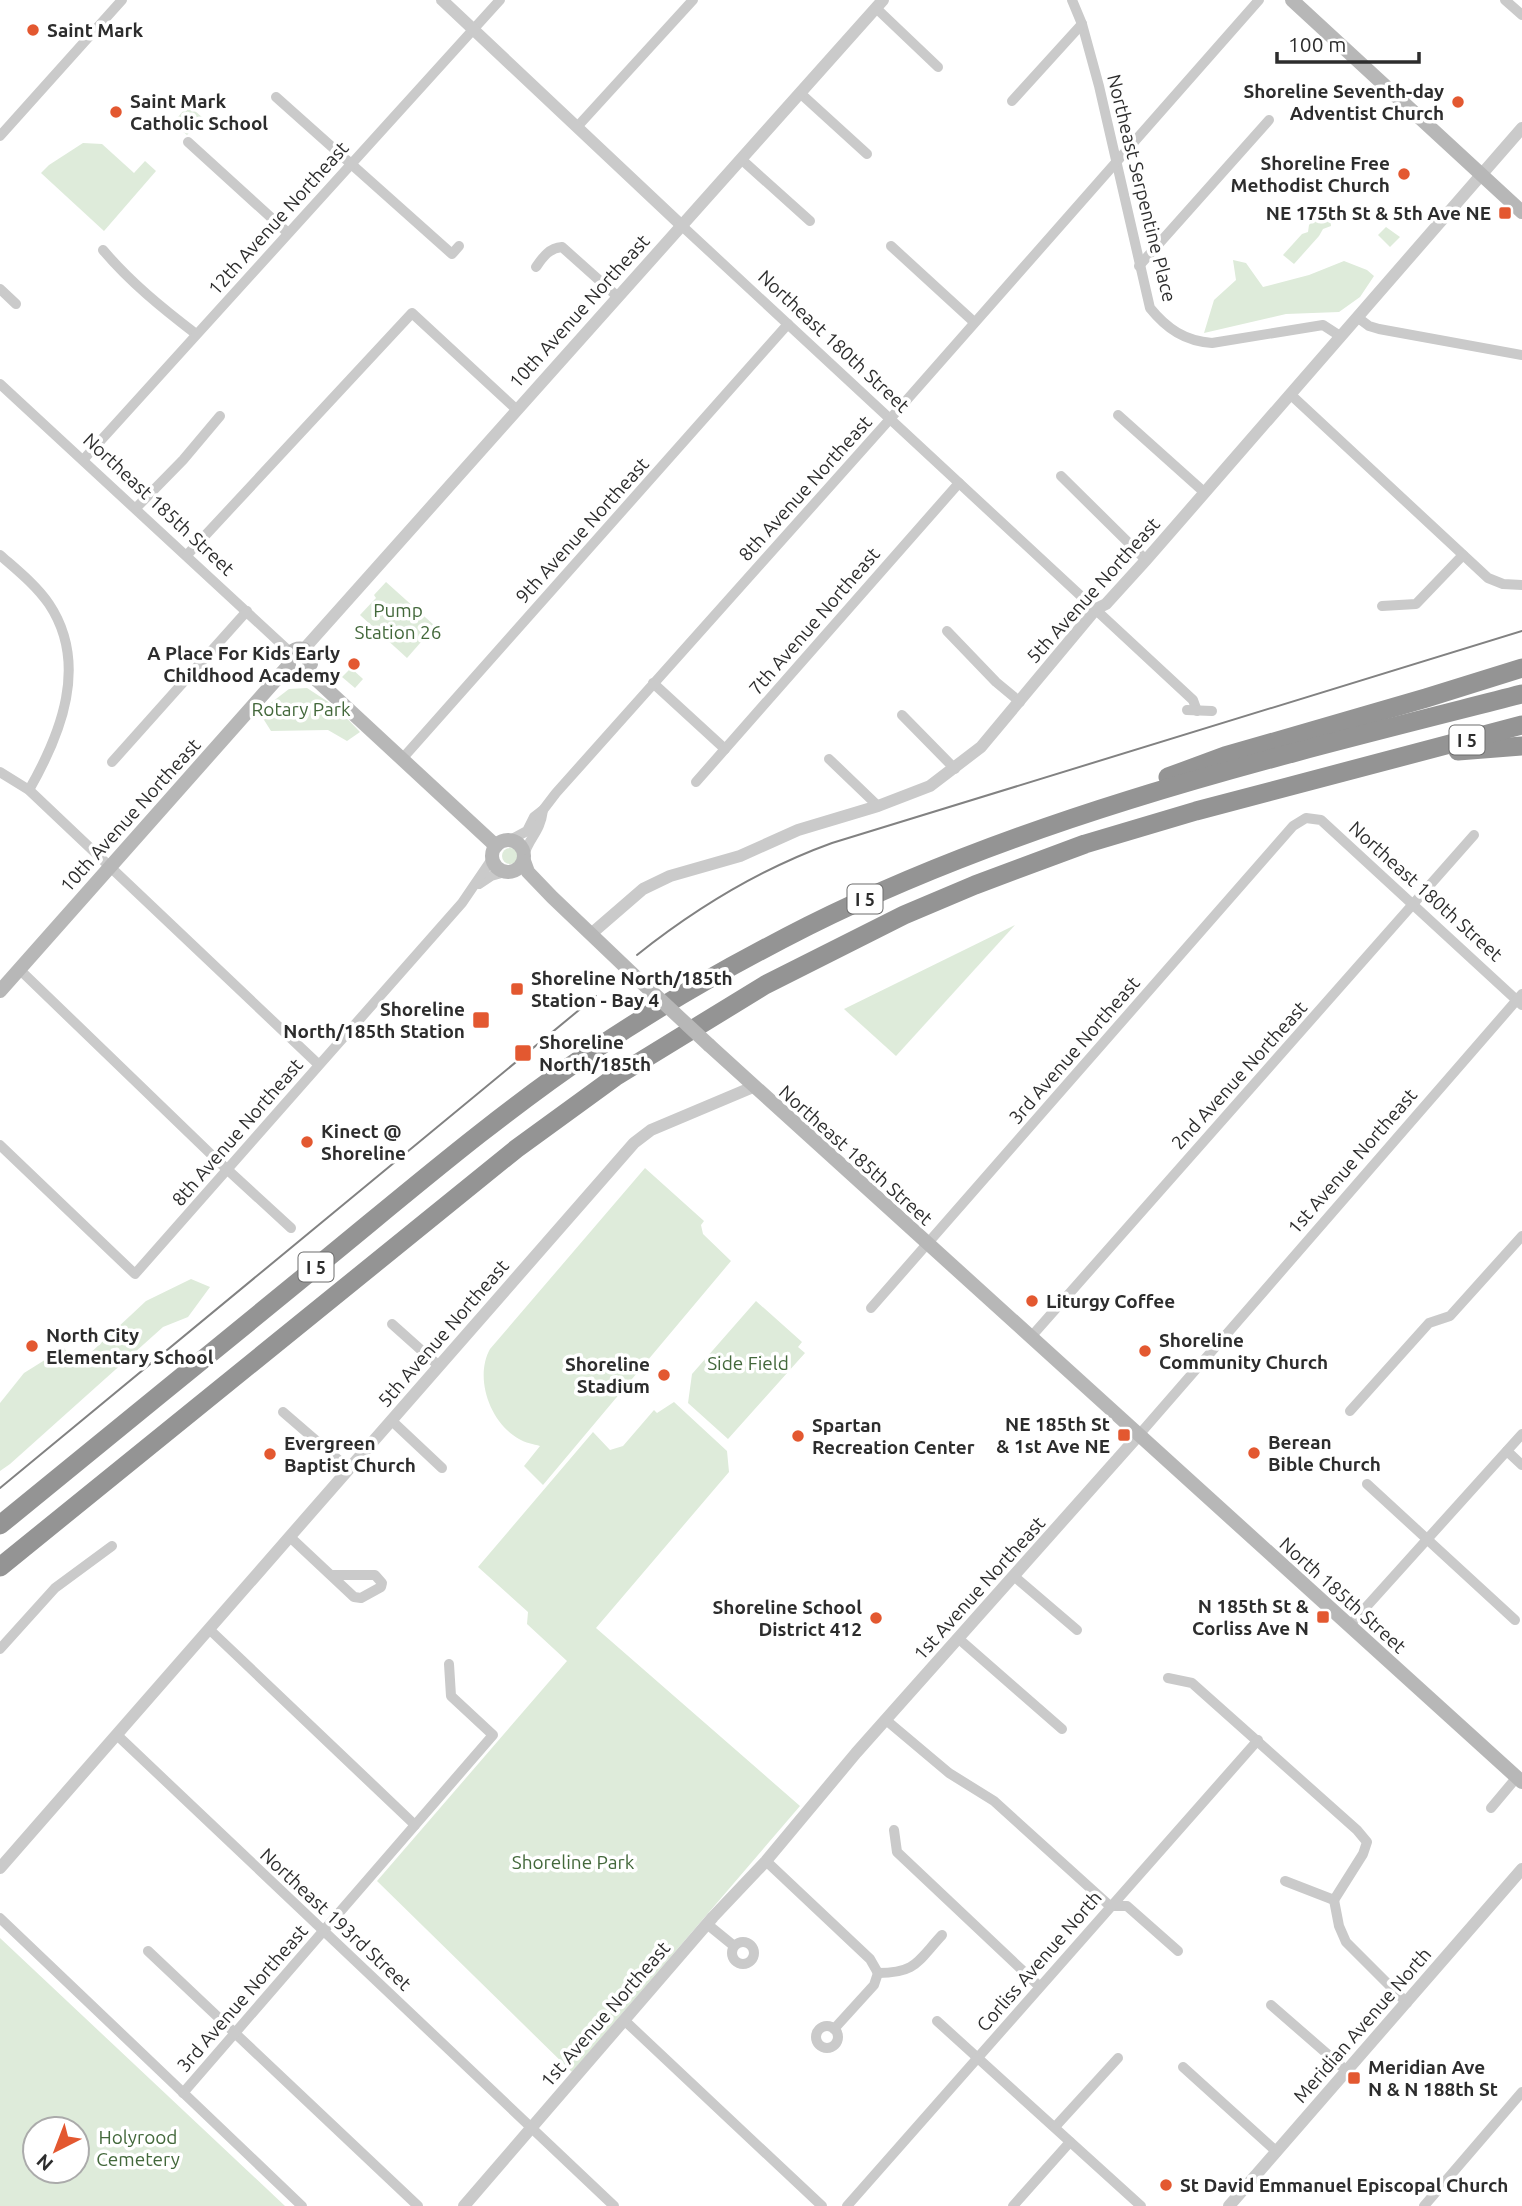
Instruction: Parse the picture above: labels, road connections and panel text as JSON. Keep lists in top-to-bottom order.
{
  "streets": {
    "highway": ["I 5"],
    "main road": ["10th Avenue Northeast", "Northeast 185th Street", "North 185th Street"],
    "street": [
      "Northeast Serpentine Place",
      "12th Avenue Northeast",
      "Northeast 180th Street",
      "8th Avenue Northeast",
      "9th Avenue Northeast",
      "5th Avenue Northeast",
      "7th Avenue Northeast",
      "3rd Avenue Northeast",
      "2nd Avenue Northeast",
      "1st Avenue Northeast",
      "Northeast 193rd Street",
      "Corliss Avenue North",
      "Meridian Avenue North"
    ]
  },
  "crossings": [
    ["Northeast Serpentine Place", "8th Avenue Northeast"],
    ["Northeast Serpentine Place", "5th Avenue Northeast"],
    ["12th Avenue Northeast", "Northeast 180th Street"],
    ["12th Avenue Northeast", "Northeast 185th Street"],
    ["10th Avenue Northeast", "Northeast 180th Street"],
    ["10th Avenue Northeast", "Northeast 185th Street"],
    ["Northeast 180th Street", "8th Avenue Northeast"],
    ["Northeast 180th Street", "9th Avenue Northeast"],
    ["Northeast 180th Street", "5th Avenue Northeast"],
    ["Northeast 180th Street", "7th Avenue Northeast"],
    ["Northeast 180th Street", "3rd Avenue Northeast"],
    ["Northeast 180th Street", "2nd Avenue Northeast"],
    ["Northeast 180th Street", "1st Avenue Northeast"],
    ["8th Avenue Northeast", "Northeast 185th Street"],
    ["Northeast 185th Street", "5th Avenue Northeast"],
    ["Northeast 185th Street", "3rd Avenue Northeast"],
    ["Northeast 185th Street", "2nd Avenue Northeast"],
    ["Northeast 185th Street", "1st Avenue Northeast"],
    ["Northeast 185th Street", "North 185th Street"],
    ["5th Avenue Northeast", "Northeast 193rd Street"],
    ["3rd Avenue Northeast", "Northeast 193rd Street"],
    ["1st Avenue Northeast", "North 185th Street"],
    ["1st Avenue Northeast", "Northeast 193rd Street"]
  ],
  "parks": [
    "Pump Station 26",
    "Rotary Park",
    "Side Field",
    "Shoreline Park",
    "Holyrood Cemetery"
  ],
  "places": {
    "other": [
      "Saint Mark",
      "Shoreline Seventh-day Adventist Church",
      "Saint Mark Catholic School",
      "Shoreline Free Methodist Church",
      "A Place For Kids Early Childhood Academy",
      "Kinect @ Shoreline",
      "Liturgy Coffee",
      "North City Elementary School",
      "Shoreline Community Church",
      "Shoreline Stadium",
      "Spartan Recreation Center",
      "Berean Bible Church",
      "Evergreen Baptist Church",
      "Shoreline School District 412",
      "St David Emmanuel Episcopal Church"
    ],
    "transit": [
      "NE 175th St & 5th Ave NE",
      "Shoreline North/185th Station - Bay 4",
      "Shoreline North/185th Station",
      "Shoreline North/185th",
      "NE 185th St & 1st Ave NE",
      "N 185th St & Corliss Ave N",
      "Meridian Ave N & N 188th St"
    ]
  },
  "scale_bar": "100 m",
  "north": "bottom left"
}
